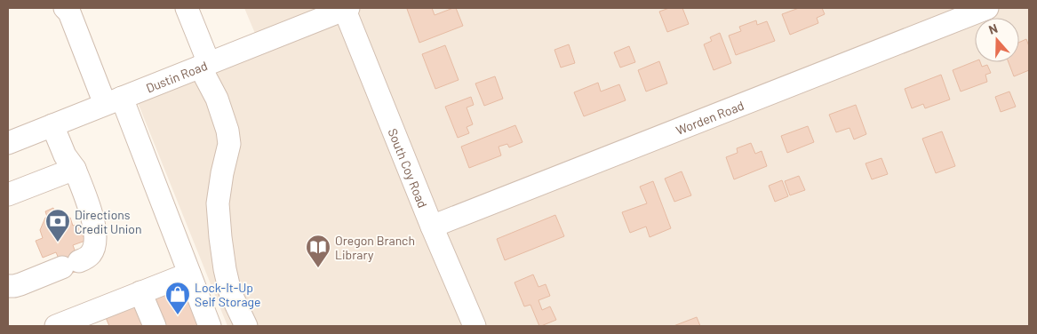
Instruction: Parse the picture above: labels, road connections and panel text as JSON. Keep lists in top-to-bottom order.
{
  "streets": {
    "street": ["Dustin Road", "Worden Road", "South Coy Road"]
  },
  "crossings": [
    ["Dustin Road", "South Coy Road"],
    ["Worden Road", "South Coy Road"]
  ],
  "places": {
    "bank": ["Directions Credit Union"],
    "library": ["Oregon Branch Library"],
    "shop": ["Lock-It-Up Self Storage"]
  },
  "north": "top"
}
